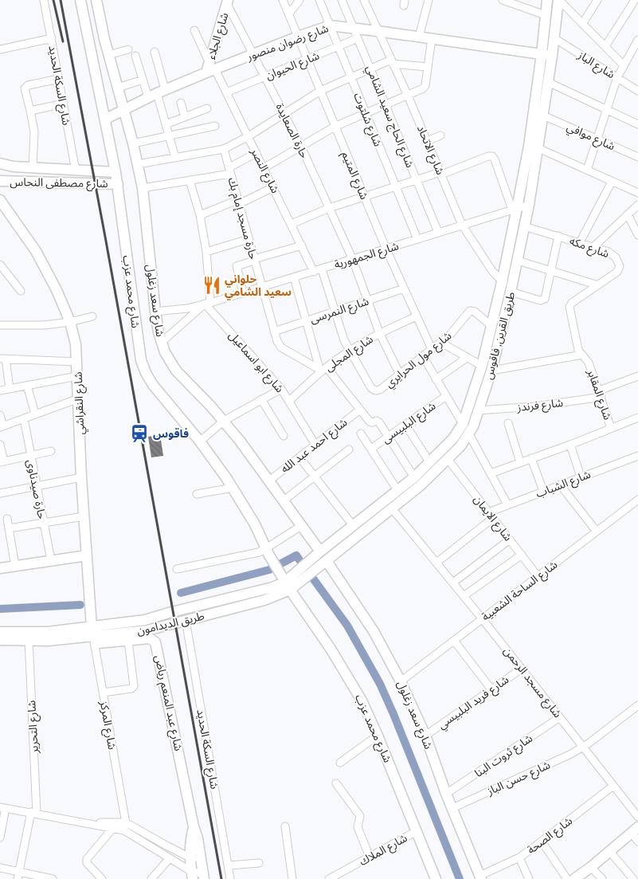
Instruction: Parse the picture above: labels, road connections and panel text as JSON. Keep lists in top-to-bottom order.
{
  "streets": {
    "main road": [
      "شارع الجلاء",
      "شارع رضوان منصور",
      "شارع مصطفى النحاس",
      "شارع محمد عزب",
      "شارع سعد زغلول",
      "طريق القرين, فاقوس",
      "شارع النقراشي",
      "طريق الديدامون",
      "شارع عبد المنعم رياض"
    ],
    "street": [
      "شارع الباز",
      "شارع الحيوان",
      "شارع السكة الحديد",
      "شارع الحاج سعيد الشامي",
      "شارع شلتوت",
      "حارة الصعايدة",
      "شارع موافي",
      "شارع الاتحاد",
      "شارع النصر",
      "شارع المتيم",
      "حارة مسجد إمام بك",
      "شارع مكه",
      "شارع الجمهورية",
      "شارع النمرسى",
      "شارع المجلى",
      "شارع مول الحرايري",
      "شارع ابو اسماعيل",
      "شارع المقابر",
      "شارع فرندز",
      "شارع البلبيسى",
      "شارع احمد عبد الله",
      "شارع الشباب",
      "حارة صيدناوى",
      "شارع الايمان",
      "شارع الساحة الشعبية",
      "شارع مسجد الرحمن",
      "شارع فريد البلبيسي",
      "شارع المركز",
      "شارع التحرير",
      "شارع ثروت البنا",
      "شارع حسن الباز",
      "شارع الصحة",
      "شارع الملاك"
    ]
  },
  "crossings": [
    ["شارع الجلاء", "شارع رضوان منصور"],
    ["شارع الجلاء", "حارة الصعايدة"],
    ["شارع الجلاء", "شارع النصر"],
    ["شارع رضوان منصور", "شارع الحاج سعيد الشامي"],
    ["شارع رضوان منصور", "شارع شلتوت"],
    ["شارع رضوان منصور", "حارة الصعايدة"],
    ["شارع رضوان منصور", "شارع الاتحاد"],
    ["شارع رضوان منصور", "شارع النصر"],
    ["شارع رضوان منصور", "شارع المتيم"],
    ["شارع رضوان منصور", "شارع محمد عزب"],
    ["شارع رضوان منصور", "شارع سعد زغلول"],
    ["شارع رضوان منصور", "طريق القرين, فاقوس"],
    ["شارع الباز", "طريق القرين, فاقوس"],
    ["شارع الحيوان", "شارع الحاج سعيد الشامي"],
    ["شارع الحيوان", "شارع شلتوت"],
    ["شارع الحيوان", "حارة الصعايدة"],
    ["شارع الحيوان", "شارع النصر"],
    ["شارع الحيوان", "شارع المتيم"],
    ["شارع السكة الحديد", "شارع مصطفى النحاس"],
    ["شارع السكة الحديد", "طريق الديدامون"],
    ["شارع الحاج سعيد الشامي", "شارع الجمهورية"],
    ["شارع شلتوت", "شارع الجمهورية"],
    ["حارة الصعايدة", "شارع الجمهورية"],
    ["حارة الصعايدة", "شارع النمرسى"],
    ["حارة الصعايدة", "شارع المجلى"],
    ["حارة الصعايدة", "شارع مول الحرايري"],
    ["شارع موافي", "طريق القرين, فاقوس"],
    ["شارع الاتحاد", "شارع الجمهورية"],
    ["شارع الاتحاد", "طريق القرين, فاقوس"],
    ["شارع النصر", "شارع الجمهورية"],
    ["شارع المتيم", "شارع الجمهورية"],
    ["شارع المتيم", "شارع النمرسى"],
    ["شارع المتيم", "شارع المجلى"],
    ["شارع المتيم", "شارع مول الحرايري"],
    ["شارع مصطفى النحاس", "شارع محمد عزب"],
    ["حارة مسجد إمام بك", "شارع الجمهورية"],
    ["حارة مسجد إمام بك", "شارع النمرسى"],
    ["حارة مسجد إمام بك", "شارع المجلى"],
    ["شارع مكه", "طريق القرين, فاقوس"],
    ["شارع مكه", "شارع المقابر"],
    ["شارع الجمهورية", "شارع سعد زغلول"],
    ["شارع الجمهورية", "طريق القرين, فاقوس"],
    ["شارع الجمهورية", "شارع ابو اسماعيل"],
    ["شارع محمد عزب", "طريق القرين, فاقوس"],
    ["شارع محمد عزب", "طريق الديدامون"],
    ["شارع محمد عزب", "شارع الملاك"],
    ["شارع سعد زغلول", "طريق القرين, فاقوس"],
    ["شارع سعد زغلول", "شارع احمد عبد الله"],
    ["شارع سعد زغلول", "شارع الساحة الشعبية"],
    ["شارع سعد زغلول", "شارع فريد البلبيسي"],
    ["شارع سعد زغلول", "شارع ثروت البنا"],
    ["شارع سعد زغلول", "شارع حسن الباز"],
    ["شارع سعد زغلول", "شارع الصحة"],
    ["طريق القرين, فاقوس", "شارع مول الحرايري"],
    ["طريق القرين, فاقوس", "شارع فرندز"],
    ["طريق القرين, فاقوس", "شارع الايمان"],
    ["طريق القرين, فاقوس", "طريق الديدامون"],
    ["طريق القرين, فاقوس", "شارع مسجد الرحمن"],
    ["شارع المجلى", "شارع مول الحرايري"],
    ["شارع المجلى", "شارع ابو اسماعيل"],
    ["شارع ابو اسماعيل", "شارع احمد عبد الله"],
    ["شارع المقابر", "شارع فرندز"],
    ["شارع النقراشي", "طريق الديدامون"],
    ["شارع النقراشي", "شارع عبد المنعم رياض"],
    ["شارع النقراشي", "شارع المركز"],
    ["شارع الشباب", "شارع الايمان"],
    ["شارع الشباب", "شارع مسجد الرحمن"],
    ["شارع الايمان", "شارع الساحة الشعبية"],
    ["شارع الساحة الشعبية", "شارع مسجد الرحمن"],
    ["طريق الديدامون", "شارع عبد المنعم رياض"],
    ["طريق الديدامون", "شارع المركز"],
    ["طريق الديدامون", "شارع التحرير"],
    ["شارع مسجد الرحمن", "شارع فريد البلبيسي"],
    ["شارع مسجد الرحمن", "شارع ثروت البنا"],
    ["شارع مسجد الرحمن", "شارع حسن الباز"],
    ["شارع مسجد الرحمن", "شارع الصحة"],
    ["شارع عبد المنعم رياض", "شارع المركز"]
  ],
  "places": {
    "restaurant": ["حلواني سعيد الشامي"],
    "station": ["فاقوس"]
  }
}
